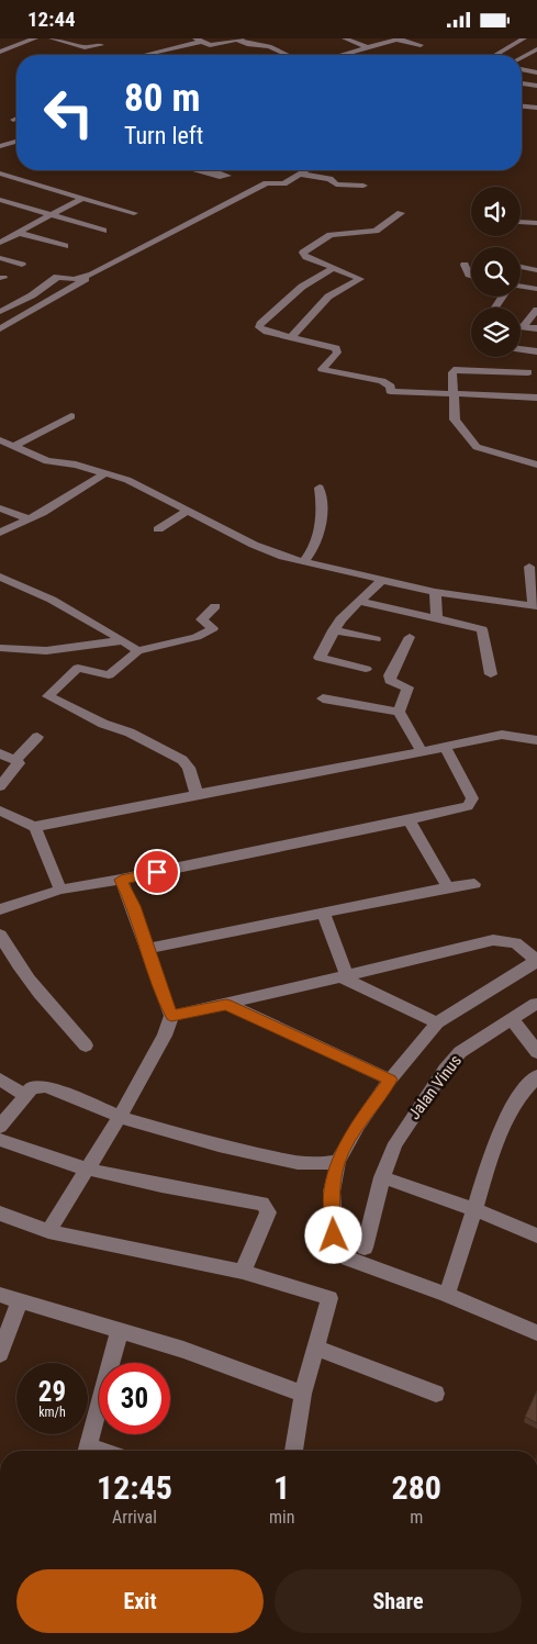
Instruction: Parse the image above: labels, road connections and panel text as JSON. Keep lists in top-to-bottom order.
{
  "streets": {
    "street": ["Jalan Vinus"]
  },
  "page": {
    "status": "12:44",
    "turn": ["80 m", "Turn left"],
    "speed": "29 km/h",
    "limit": "30",
    "eta": [
      "12:45",
      "Arrival",
      "1",
      "min",
      "280",
      "m"
    ],
    "buttons": ["Exit", "Share"]
  }
}
